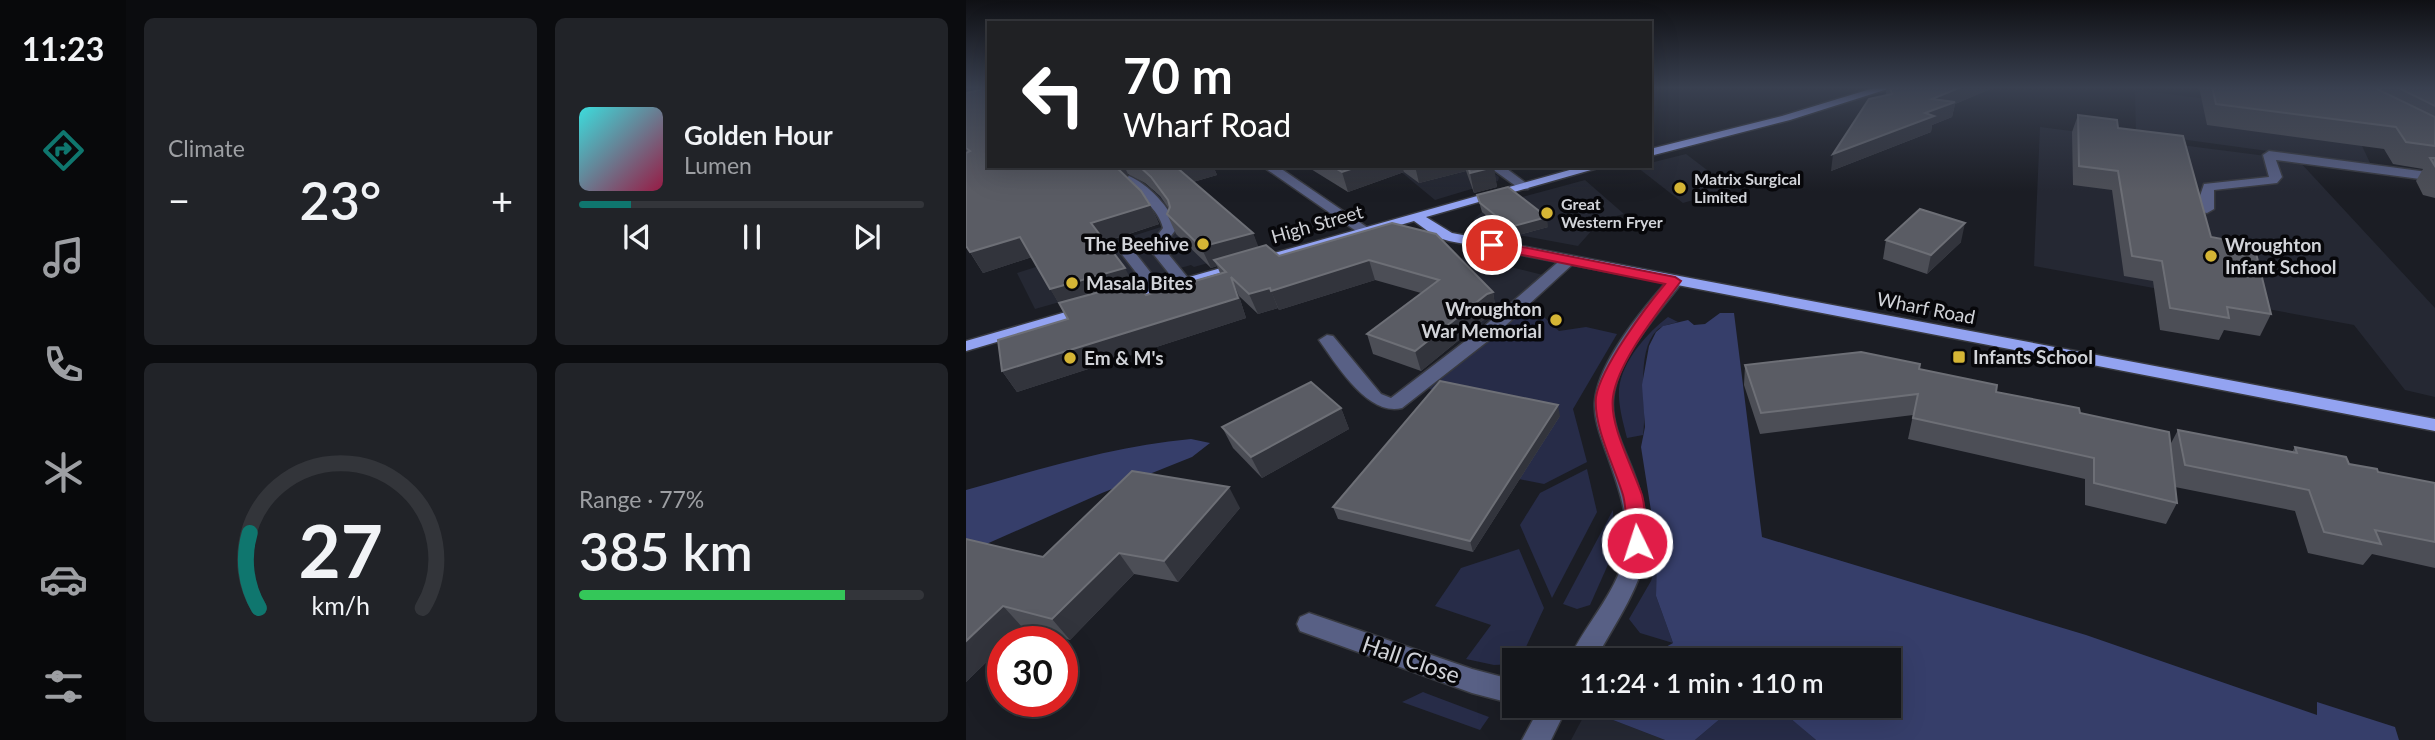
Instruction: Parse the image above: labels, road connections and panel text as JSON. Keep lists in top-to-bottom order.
{
  "streets": {
    "main road": ["High Street", "Wharf Road"],
    "street": ["Hall Close"]
  },
  "crossings": [
    ["High Street", "Wharf Road"]
  ],
  "places": {
    "other": [
      "Matrix Surgical Limited",
      "Great Western Fryer",
      "The Beehive",
      "Wroughton Infant School",
      "Masala Bites",
      "Wroughton War Memorial",
      "Em & M's"
    ],
    "transit": ["Infants School"]
  },
  "page": {
    "tabs": "11:23",
    "tile": [
      "Climate",
      ["Range · 77%", "385 km"]
    ],
    "turn": ["70 m", "Wharf Road"],
    "song": ["Golden Hour", "Lumen"],
    "heat": ["−", "23°", "+"],
    "limit": "30",
    "trip": "11:24 · 1 min · 110 m",
    "gauge": ["27", "km/h"]
  }
}
